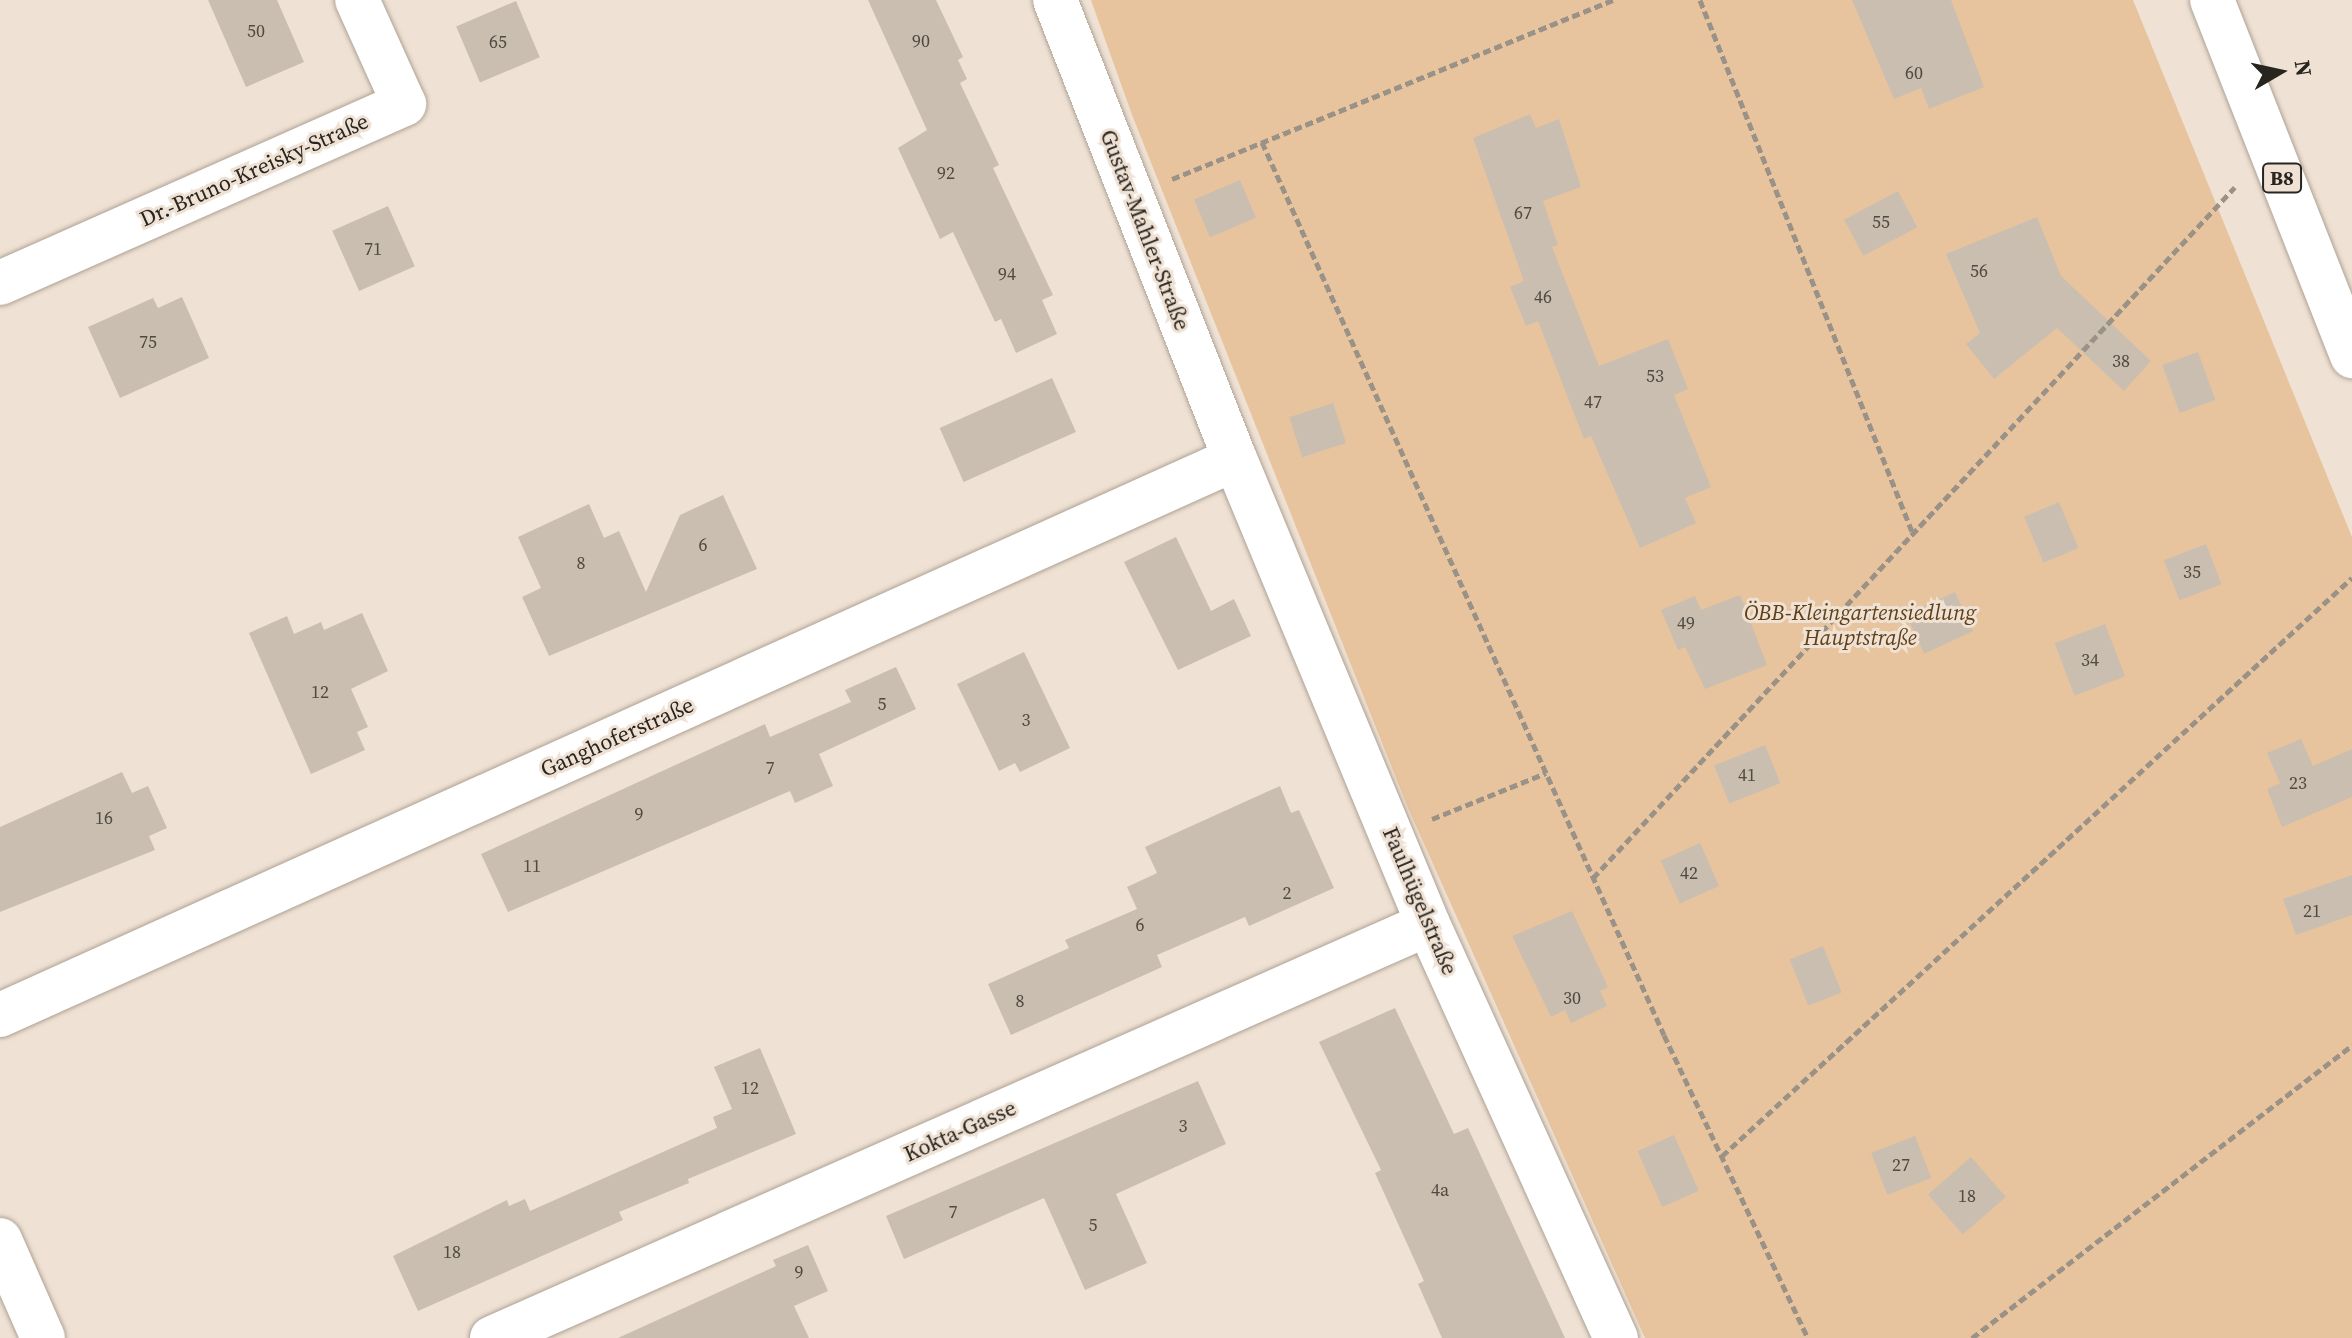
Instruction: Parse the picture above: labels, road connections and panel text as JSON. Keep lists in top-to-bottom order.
{
  "streets": {
    "street": [
      "Dr.-Bruno-Kreisky-Straße",
      "B8",
      "Gustav-Mahler-Straße",
      "Ganghoferstraße",
      "Faulhügelstraße",
      "Kokta-Gasse"
    ]
  },
  "crossings": [
    ["Gustav-Mahler-Straße", "Ganghoferstraße"],
    ["Gustav-Mahler-Straße", "Faulhügelstraße"],
    ["Ganghoferstraße", "Faulhügelstraße"],
    ["Faulhügelstraße", "Kokta-Gasse"]
  ],
  "parks": ["ÖBB-Kleingartensiedlung Hauptstraße"],
  "house_numbers": [
    "50",
    "90",
    "65",
    "60",
    "92",
    "67",
    "55",
    "71",
    "56",
    "94",
    "46",
    "75",
    "38",
    "53",
    "47",
    "6",
    "8",
    "35",
    "49",
    "34",
    "12",
    "5",
    "3",
    "7",
    "41",
    "23",
    "9",
    "16",
    "11",
    "42",
    "2",
    "21",
    "6",
    "30",
    "8",
    "12",
    "3",
    "27",
    "4a",
    "18",
    "7",
    "5",
    "18",
    "9"
  ],
  "north": "right"
}
